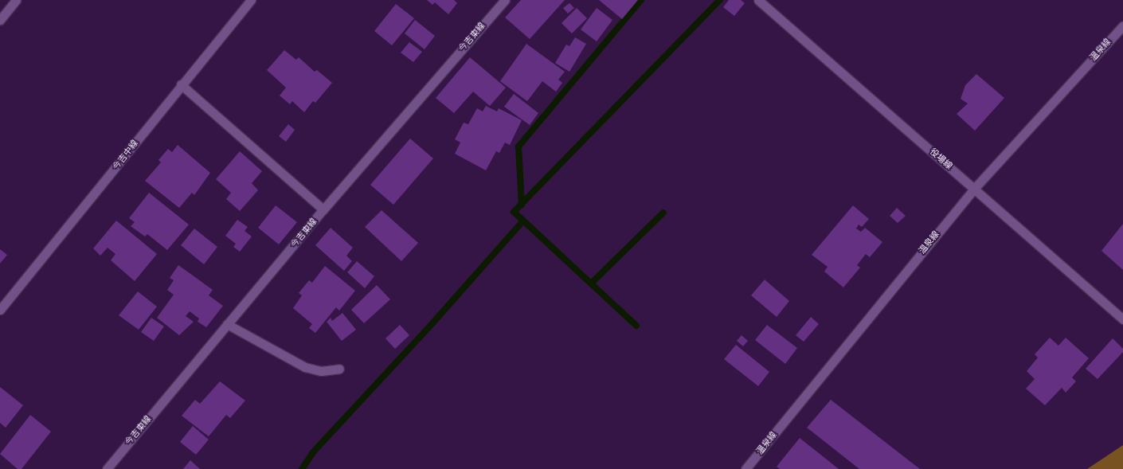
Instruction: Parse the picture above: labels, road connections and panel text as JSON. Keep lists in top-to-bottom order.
{
  "streets": {
    "street": [
      "今吉東線",
      "温泉線",
      "今吉中線",
      "役場線"
    ]
  },
  "crossings": [
    ["温泉線", "役場線"]
  ]
}
